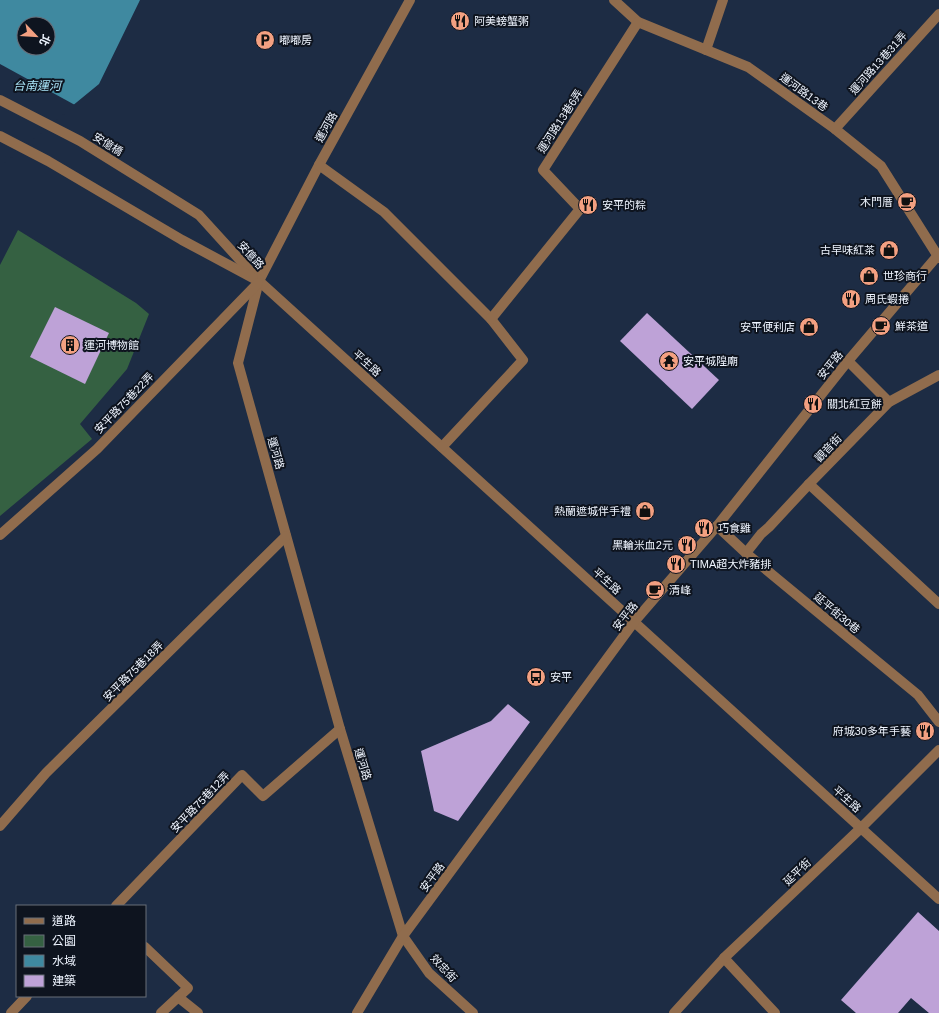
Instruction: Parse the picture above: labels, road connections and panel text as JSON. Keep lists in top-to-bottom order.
{
  "streets": {
    "street": [
      "運河路13巷31弄",
      "運河路13巷",
      "運河路13巷6弄",
      "運河路",
      "安億橋",
      "安億路",
      "平生路",
      "安平路",
      "安平路75巷22弄",
      "觀音街",
      "延平街30巷",
      "安平路75巷18弄",
      "安平路75巷12弄",
      "延平街",
      "效忠街"
    ]
  },
  "crossings": [
    ["運河路13巷31弄", "運河路13巷"],
    ["運河路13巷", "運河路13巷6弄"],
    ["運河路13巷", "安平路"],
    ["運河路", "安億路"],
    ["運河路", "平生路"],
    ["運河路", "安平路"],
    ["運河路", "安平路75巷22弄"],
    ["運河路", "安平路75巷18弄"],
    ["運河路", "安平路75巷12弄"],
    ["運河路", "效忠街"],
    ["安億橋", "安億路"],
    ["安億路", "平生路"],
    ["安億路", "安平路75巷22弄"],
    ["平生路", "安平路"],
    ["平生路", "安平路75巷22弄"],
    ["平生路", "延平街"],
    ["安平路", "延平街30巷"],
    ["安平路", "效忠街"],
    ["觀音街", "延平街30巷"]
  ],
  "water": ["台南運河"],
  "places": {
    "restaurant": [
      "阿美螃蟹粥",
      "安平的粽",
      "周氏蝦捲",
      "關北紅豆餅",
      "巧食雞",
      "黑輪米血2元",
      "TIMA超大炸豬排",
      "府城30多年手藝"
    ],
    "parking": ["嘟嘟房"],
    "cafe": ["木門厝", "鮮茶道", "清峰"],
    "shop": [
      "古早味紅茶",
      "世珍商行",
      "安平便利店",
      "熱蘭遮城伴手禮"
    ],
    "building": ["運河博物館"],
    "temple": ["安平城隍廟"],
    "bus stop": ["安平"]
  },
  "legend": [
    "道路",
    "公園",
    "水域",
    "建築"
  ],
  "north": "bottom right"
}
